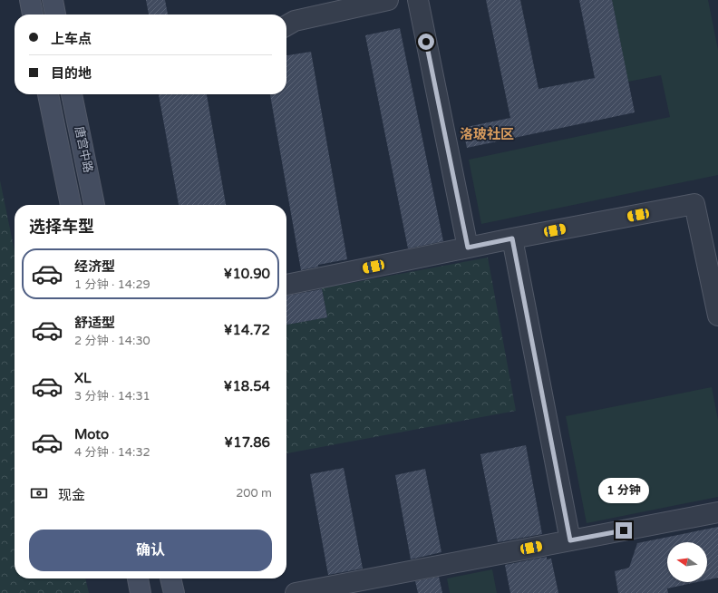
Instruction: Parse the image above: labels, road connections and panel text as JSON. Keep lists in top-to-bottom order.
{
  "streets": {
    "main road": ["唐宫中路"]
  },
  "districts": ["洛玻社区"],
  "north": "left",
  "page": {
    "banner": ["上车点", "目的地"],
    "heading": "选择车型",
    "list": [
      {
        "name": "经济型",
        "note": "1 分钟 · 14:29",
        "value": "¥10.90"
      },
      {
        "name": "舒适型",
        "note": "2 分钟 · 14:30",
        "value": "¥14.72"
      },
      {
        "name": "XL",
        "note": "3 分钟 · 14:31",
        "value": "¥18.54"
      },
      {
        "name": "Moto",
        "note": "4 分钟 · 14:32",
        "value": "¥17.86"
      }
    ],
    "pay": ["现金", "200 m"],
    "bubble": "1 分钟",
    "buttons": "确认"
  }
}
